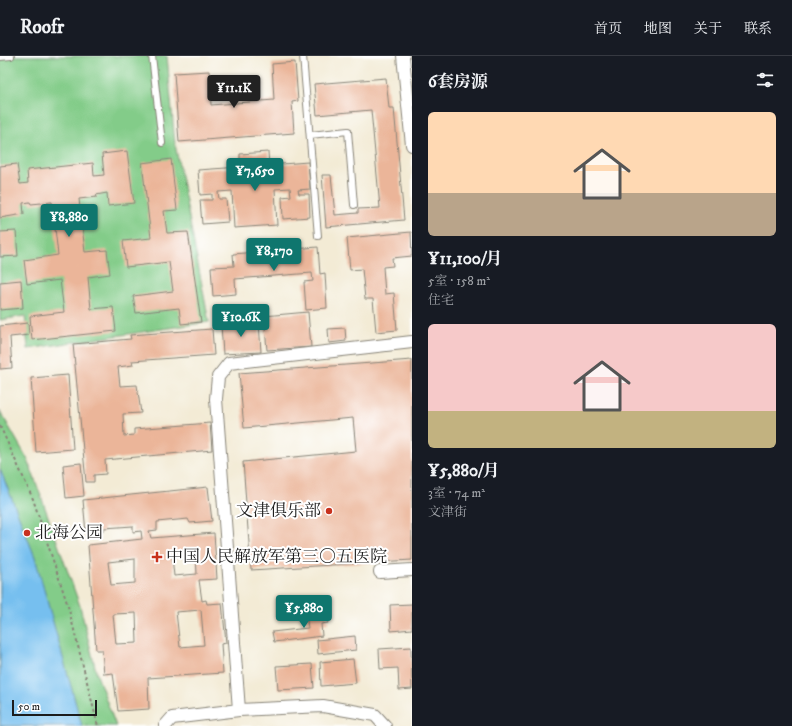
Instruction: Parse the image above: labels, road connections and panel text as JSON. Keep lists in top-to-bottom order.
{
  "places": {
    "other": ["文津俱乐部", "北海公园"],
    "health": ["中国人民解放军第三〇五医院"]
  },
  "scale_bar": "50 m",
  "page": {
    "header": "Roofr",
    "nav": [
      "首页",
      "地图",
      "关于",
      "联系"
    ],
    "heading": "6套房源",
    "price": [
      "¥11.1K",
      "¥7,650",
      "¥8,880",
      "¥8,170",
      "¥10.6K",
      "¥5,880"
    ],
    "list": [
      {
        "name": "¥11,100/月",
        "note": "5室 · 158 m² · 住宅"
      },
      {
        "name": "¥5,880/月",
        "note": "3室 · 74 m² · 文津街"
      }
    ],
    "scale": "50 m"
  }
}
